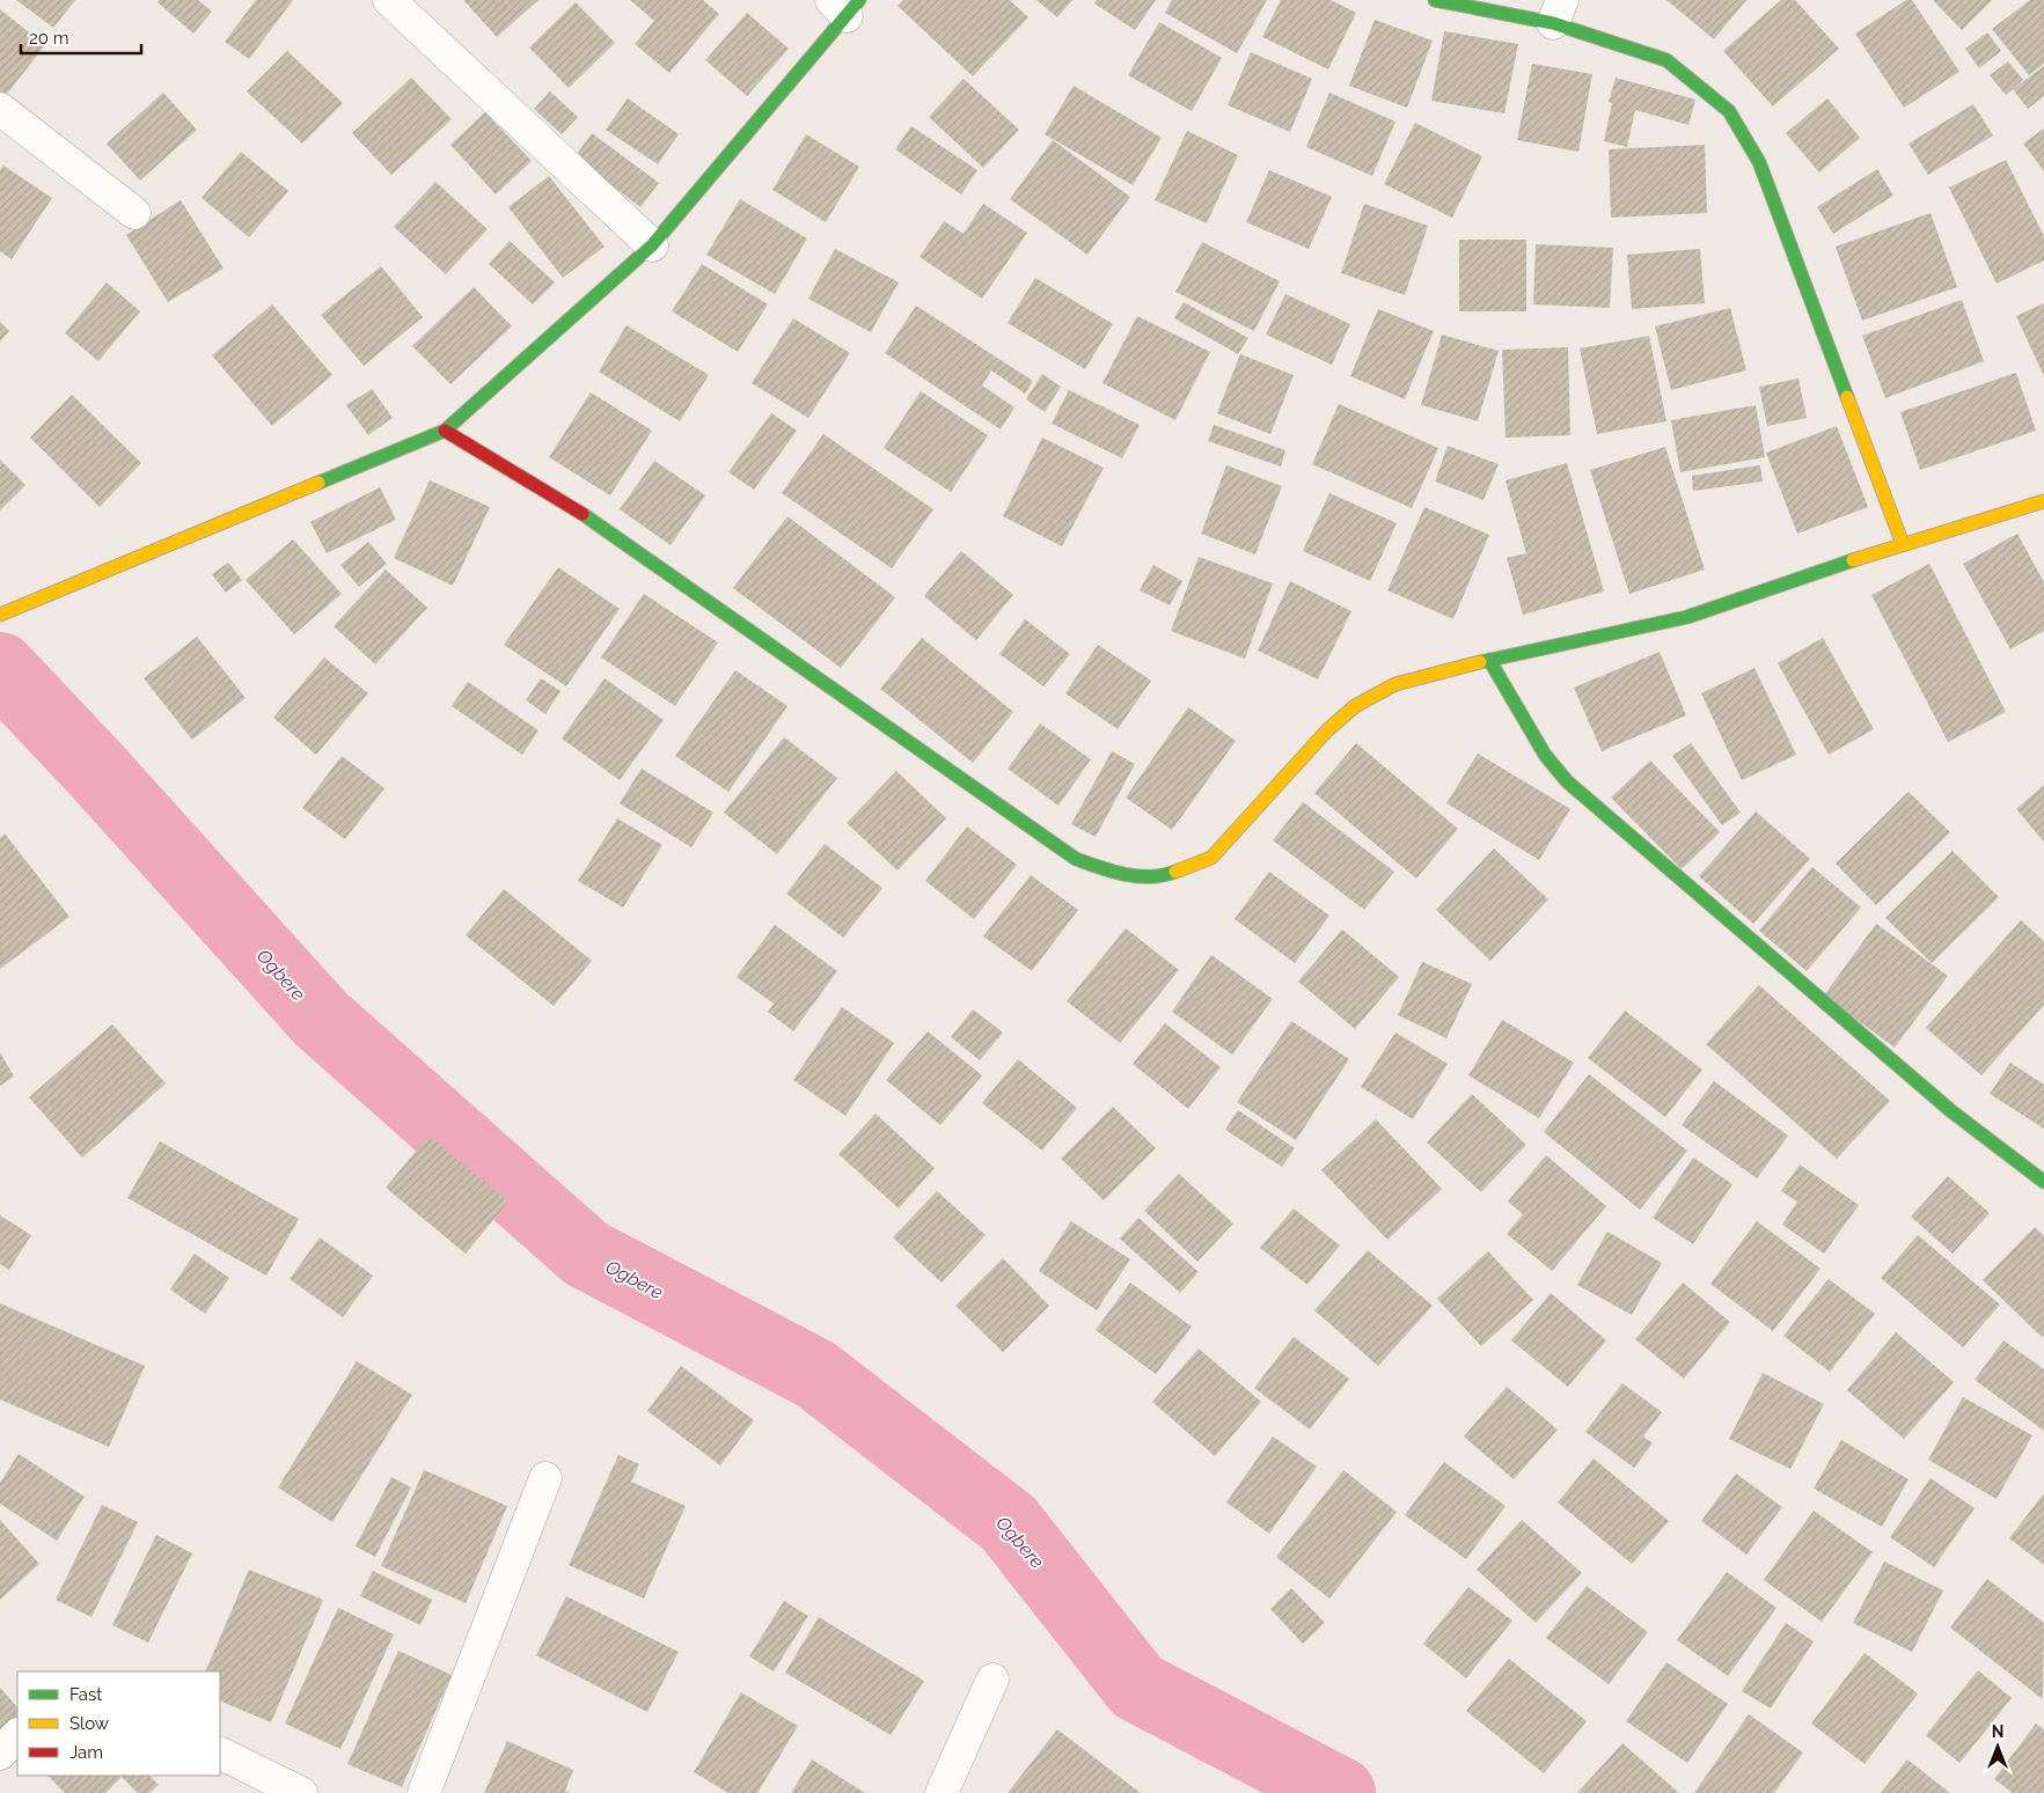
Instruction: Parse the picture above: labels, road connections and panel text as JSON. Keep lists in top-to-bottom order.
{
  "water": ["Ogbere"],
  "legend": ["Fast", "Slow", "Jam"],
  "scale_bar": "20 m",
  "north": "top"
}
